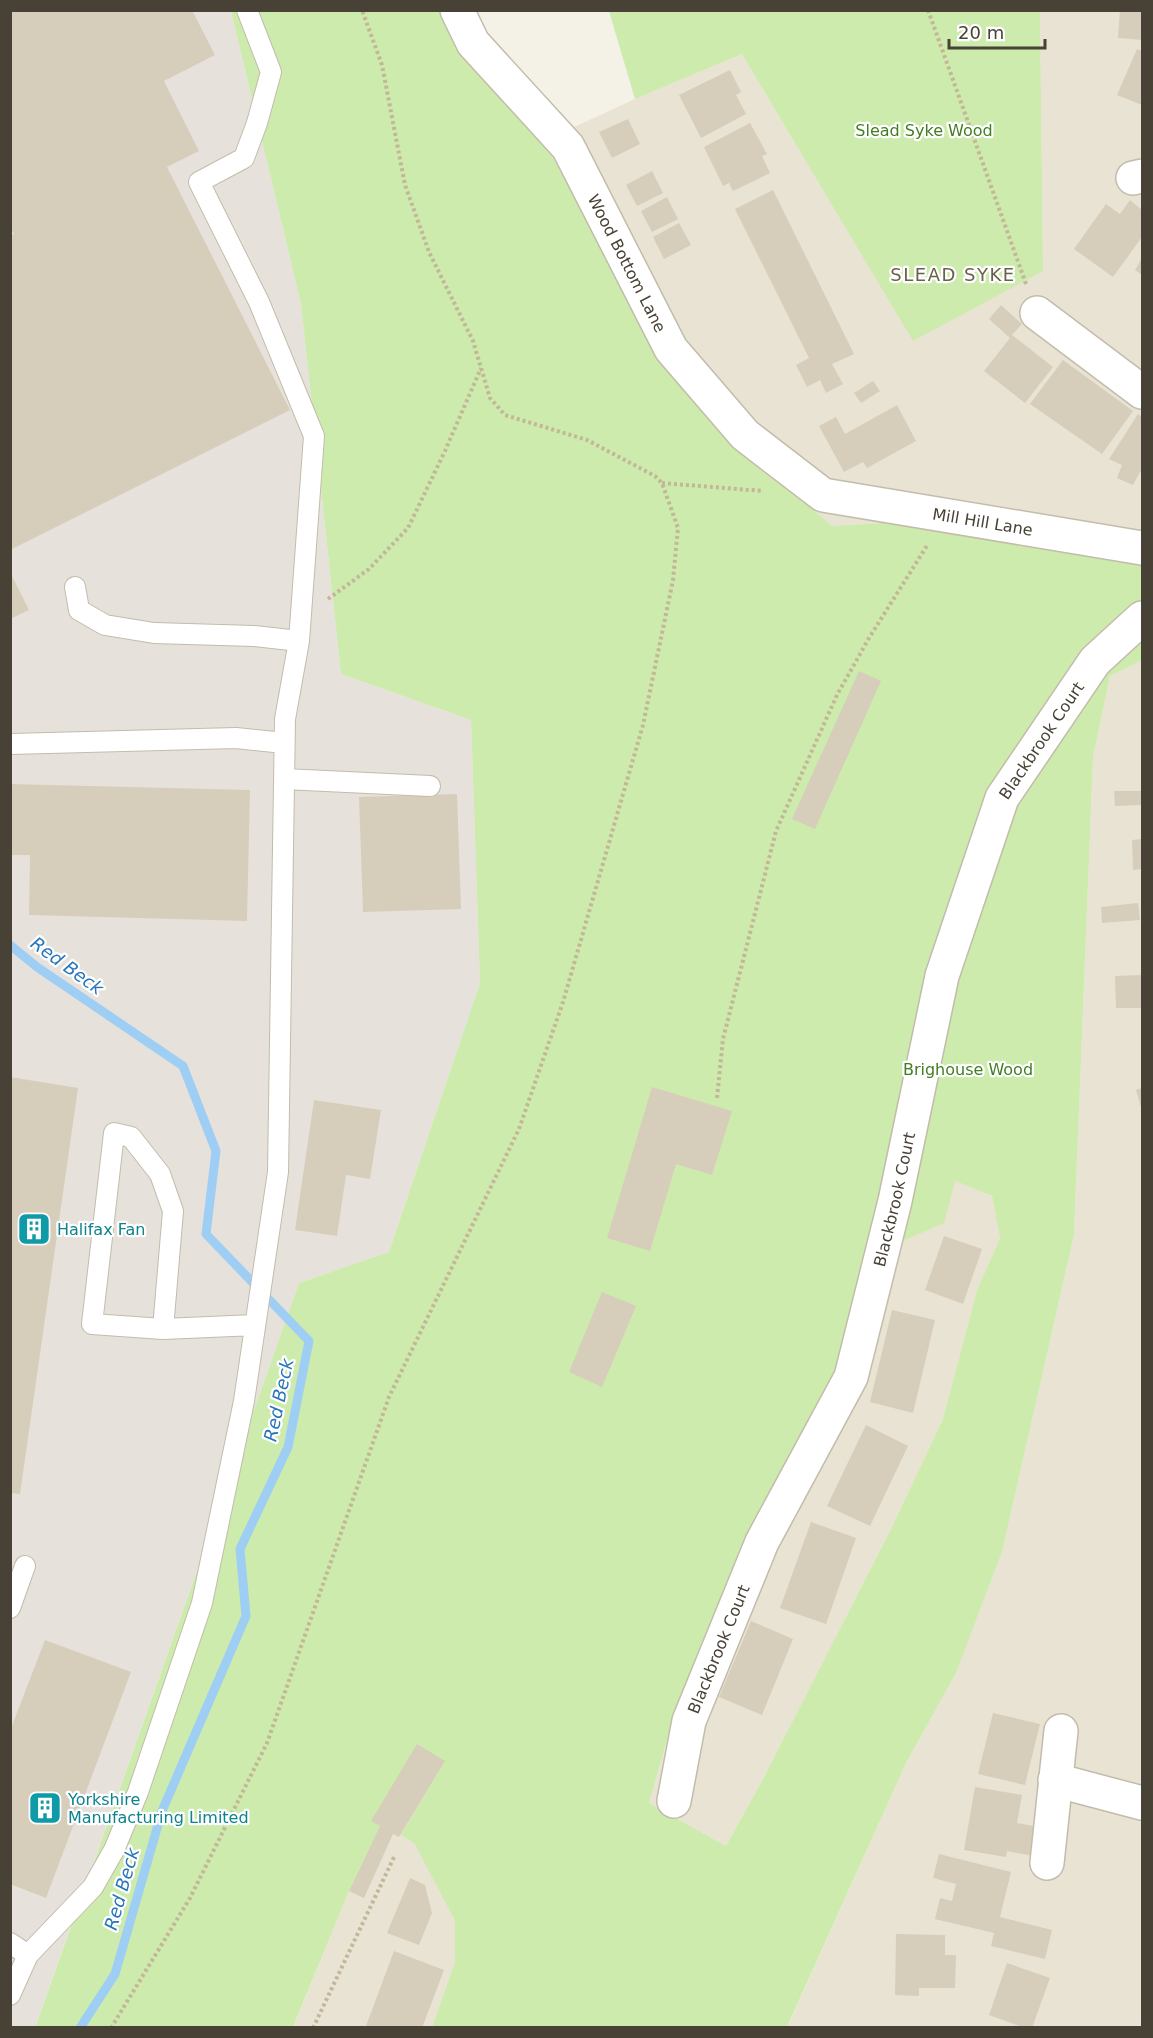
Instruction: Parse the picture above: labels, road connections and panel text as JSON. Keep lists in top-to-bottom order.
{
  "streets": {
    "street": ["Wood Bottom Lane", "Mill Hill Lane", "Blackbrook Court"]
  },
  "crossings": [
    ["Wood Bottom Lane", "Mill Hill Lane"]
  ],
  "districts": ["SLEAD SYKE"],
  "water": ["Red Beck"],
  "parks": ["Slead Syke Wood", "Brighouse Wood"],
  "places": {
    "building": ["Halifax Fan", "Yorkshire Manufacturing Limited"]
  },
  "scale_bar": "20 m"
}
